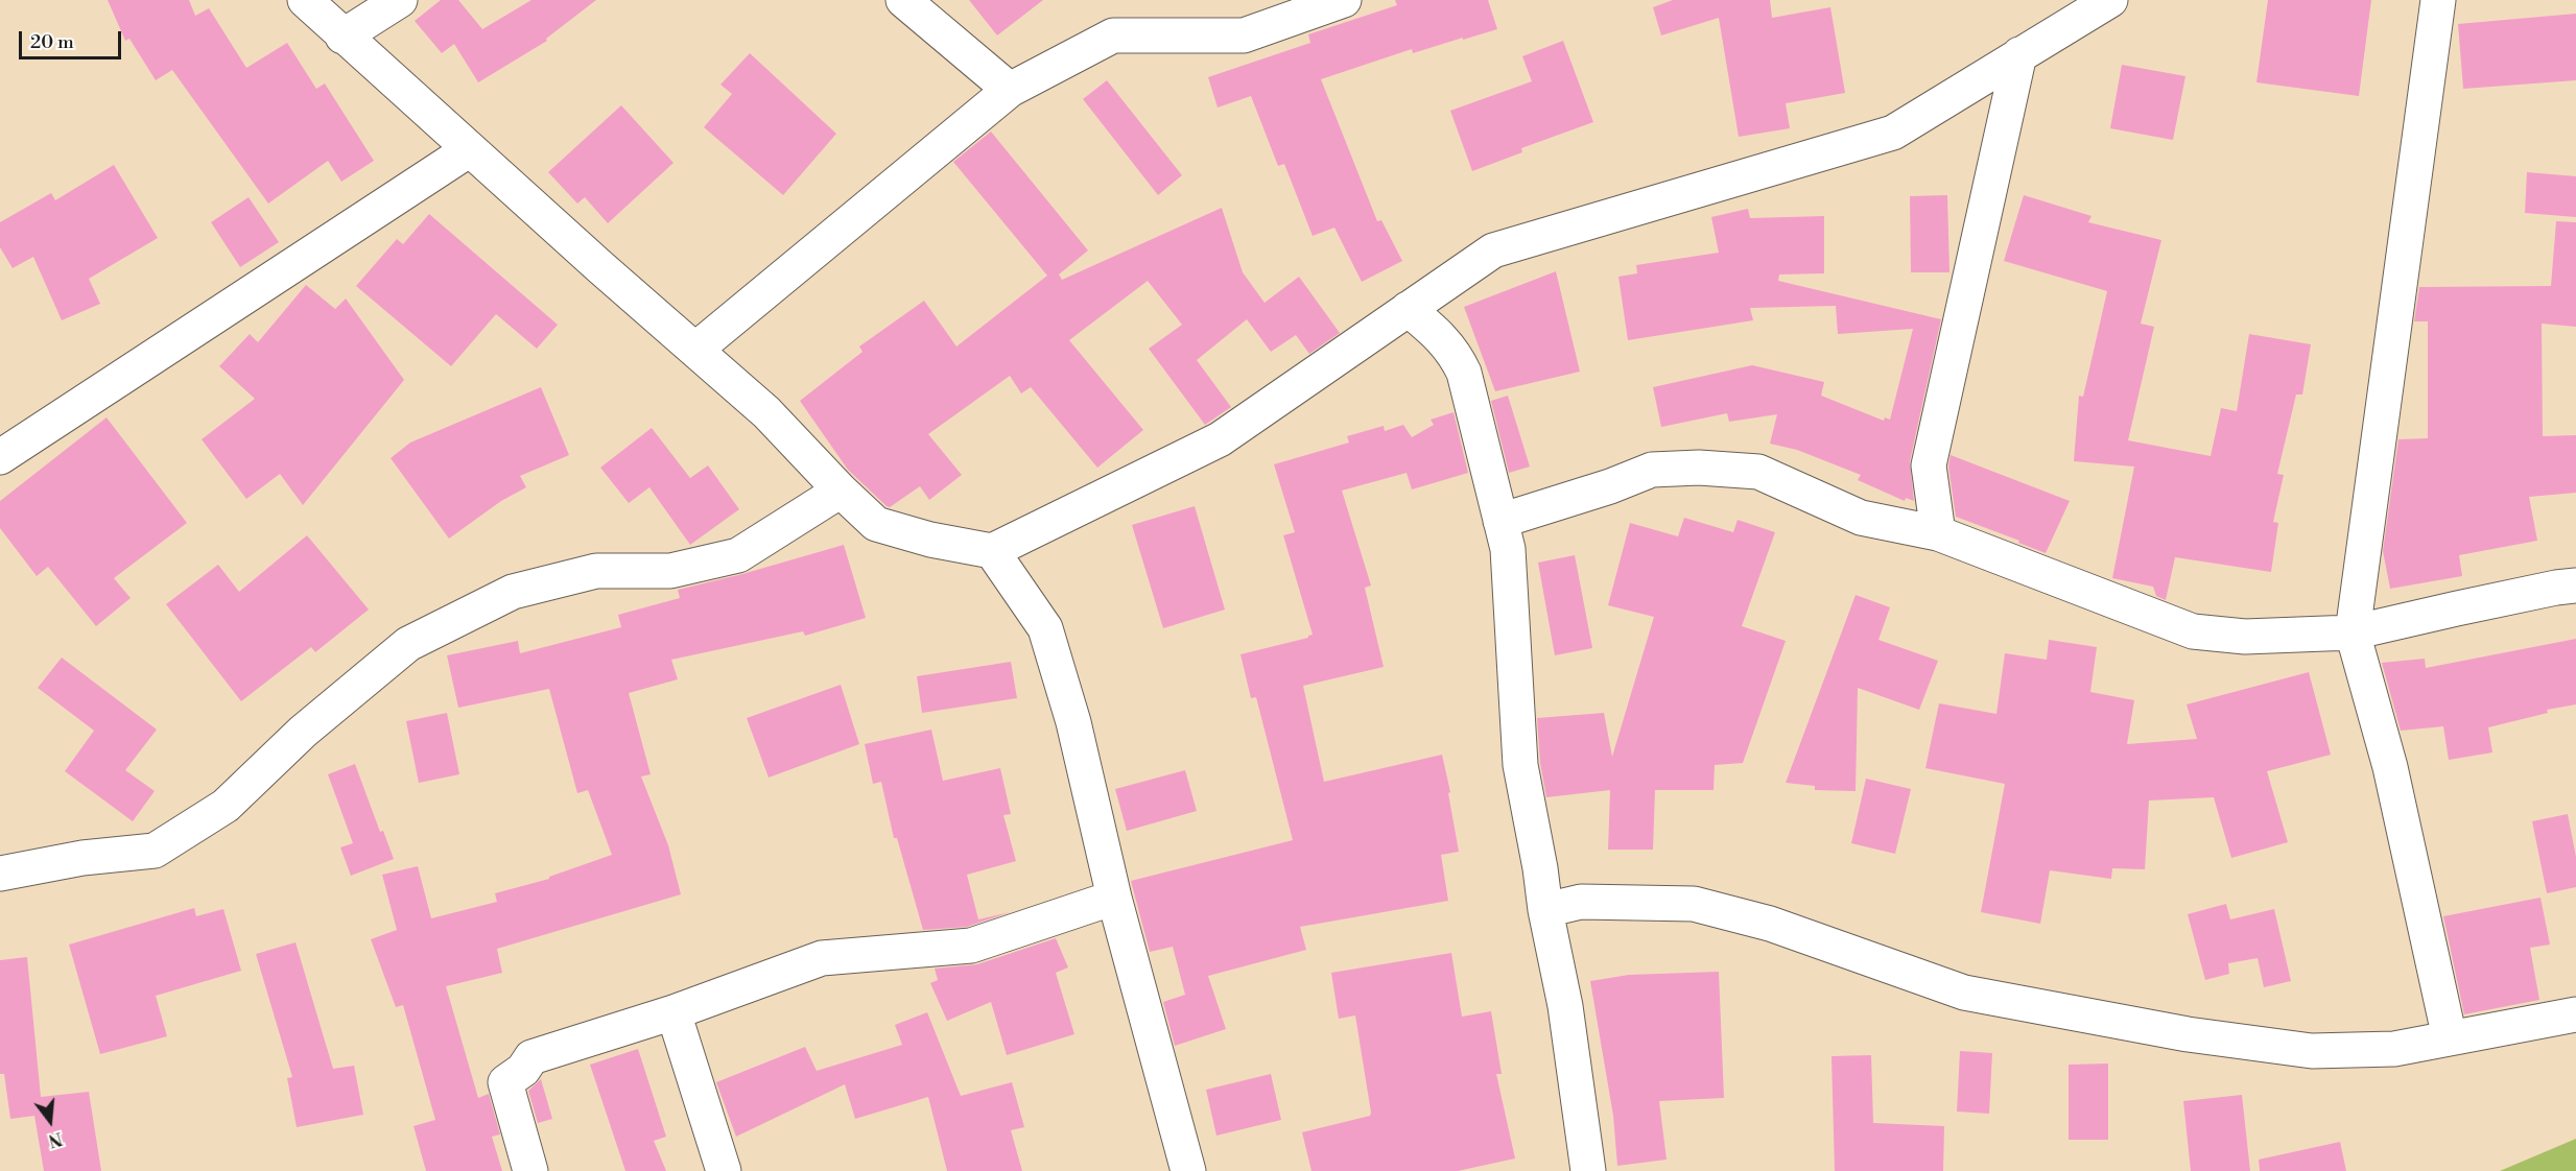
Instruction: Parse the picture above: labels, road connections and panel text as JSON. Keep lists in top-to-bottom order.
{
  "scale_bar": "20 m",
  "north": "bottom"
}
